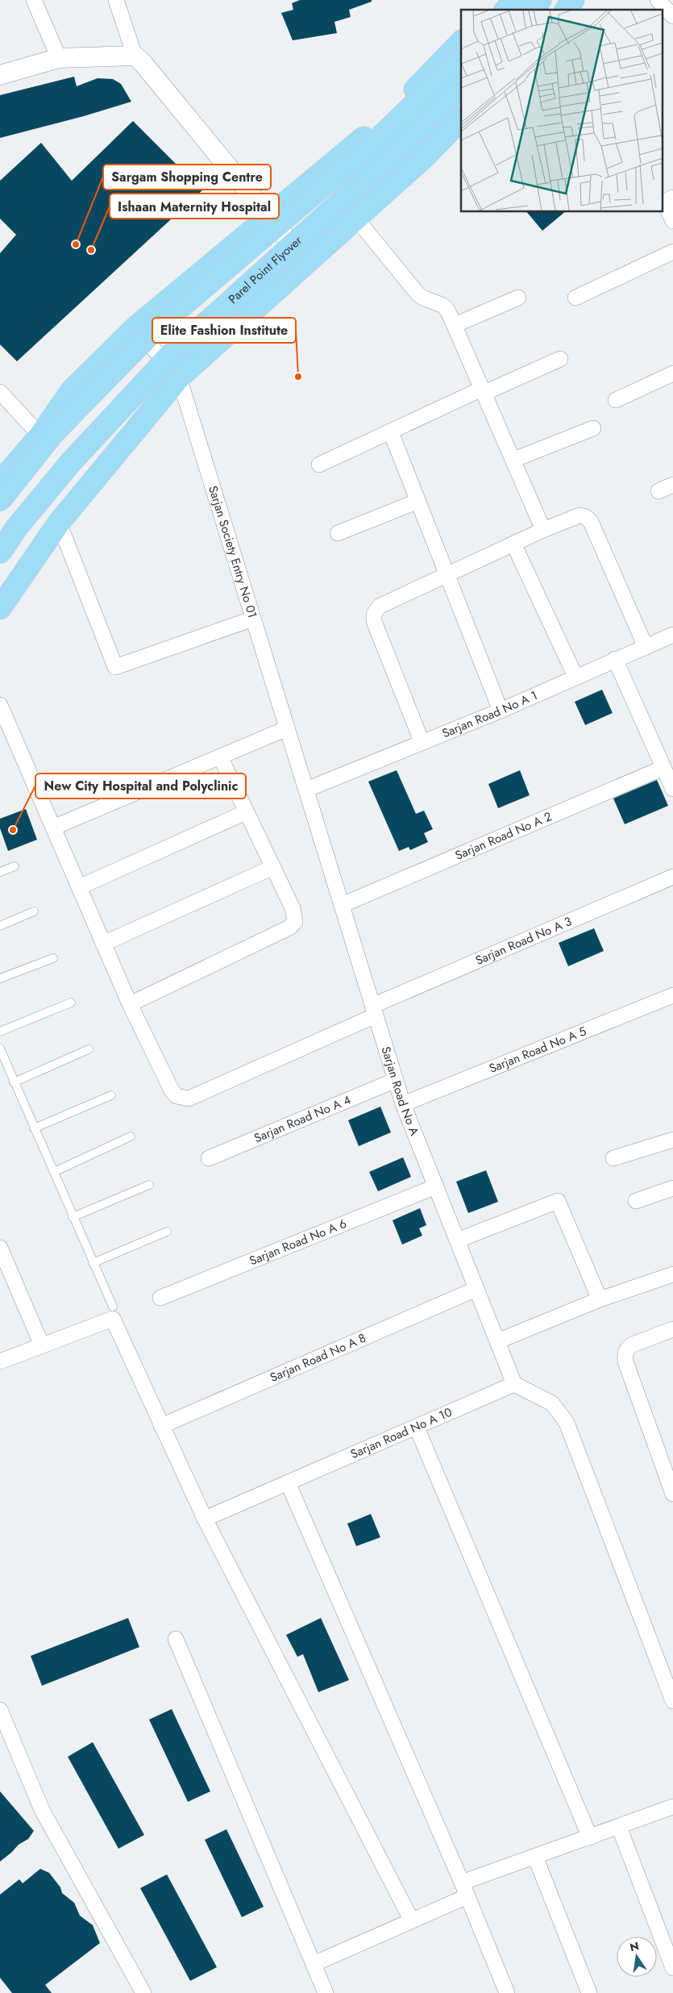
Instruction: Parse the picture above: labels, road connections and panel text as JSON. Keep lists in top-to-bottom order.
{
  "streets": {
    "main road": ["Parel Point Flyover"],
    "street": [
      "Sarjan Society Entry No 01",
      "Sarjan Road No A 1",
      "Sarjan Road No A 2",
      "Sarjan Road No A 3",
      "Sarjan Road No A 5",
      "Sarjan Road No A",
      "Sarjan Road No A 4",
      "Sarjan Road No A 6",
      "Sarjan Road No A 8",
      "Sarjan Road No A 10"
    ]
  },
  "crossings": [
    ["Sarjan Society Entry No 01", "Sarjan Road No A 1"],
    ["Sarjan Society Entry No 01", "Sarjan Road No A"],
    ["Sarjan Road No A 1", "Sarjan Road No A"],
    ["Sarjan Road No A 2", "Sarjan Road No A"],
    ["Sarjan Road No A 3", "Sarjan Road No A"],
    ["Sarjan Road No A 5", "Sarjan Road No A"],
    ["Sarjan Road No A", "Sarjan Road No A 4"],
    ["Sarjan Road No A", "Sarjan Road No A 6"],
    ["Sarjan Road No A", "Sarjan Road No A 8"],
    ["Sarjan Road No A", "Sarjan Road No A 10"]
  ],
  "places": [
    "Sargam Shopping Centre",
    "Ishaan Maternity Hospital",
    "Elite Fashion Institute",
    "New City Hospital and Polyclinic"
  ],
  "north": "top"
}
